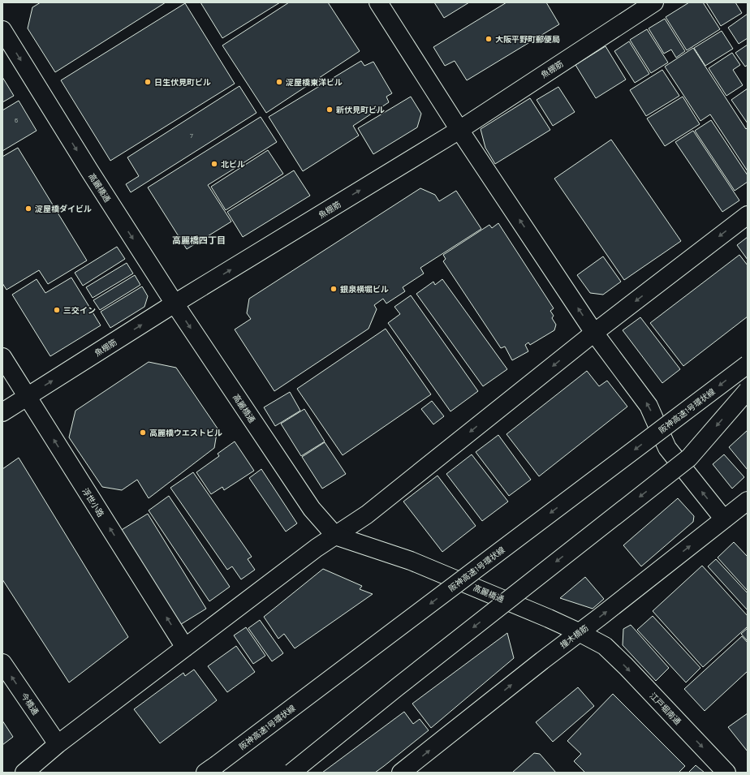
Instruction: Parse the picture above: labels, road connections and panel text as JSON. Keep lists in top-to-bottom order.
{
  "streets": {
    "main road": [
      "魚棚筋",
      "高麗橋通",
      "阪神高速1号環状線",
      "浮世小路",
      "撞木橋筋",
      "今橋通",
      "江戸堀南通"
    ]
  },
  "crossings": [
    ["魚棚筋", "高麗橋通"],
    ["魚棚筋", "浮世小路"],
    ["高麗橋通", "撞木橋筋"],
    ["高麗橋通", "江戸堀南通"]
  ],
  "one_way": [
    "魚棚筋",
    "高麗橋通",
    "浮世小路",
    "今橋通",
    "江戸堀南通"
  ],
  "districts": ["高麗橋四丁目"],
  "places": [
    "大阪平野町郵便局",
    "日生伏見町ビル",
    "淀屋橋東洋ビル",
    "新伏見町ビル",
    "北ビル",
    "淀屋橋ダイビル",
    "銀泉横堀ビル",
    "三交イン",
    "高麗橋ウエストビル"
  ],
  "house_numbers": ["6", "7"]
}
